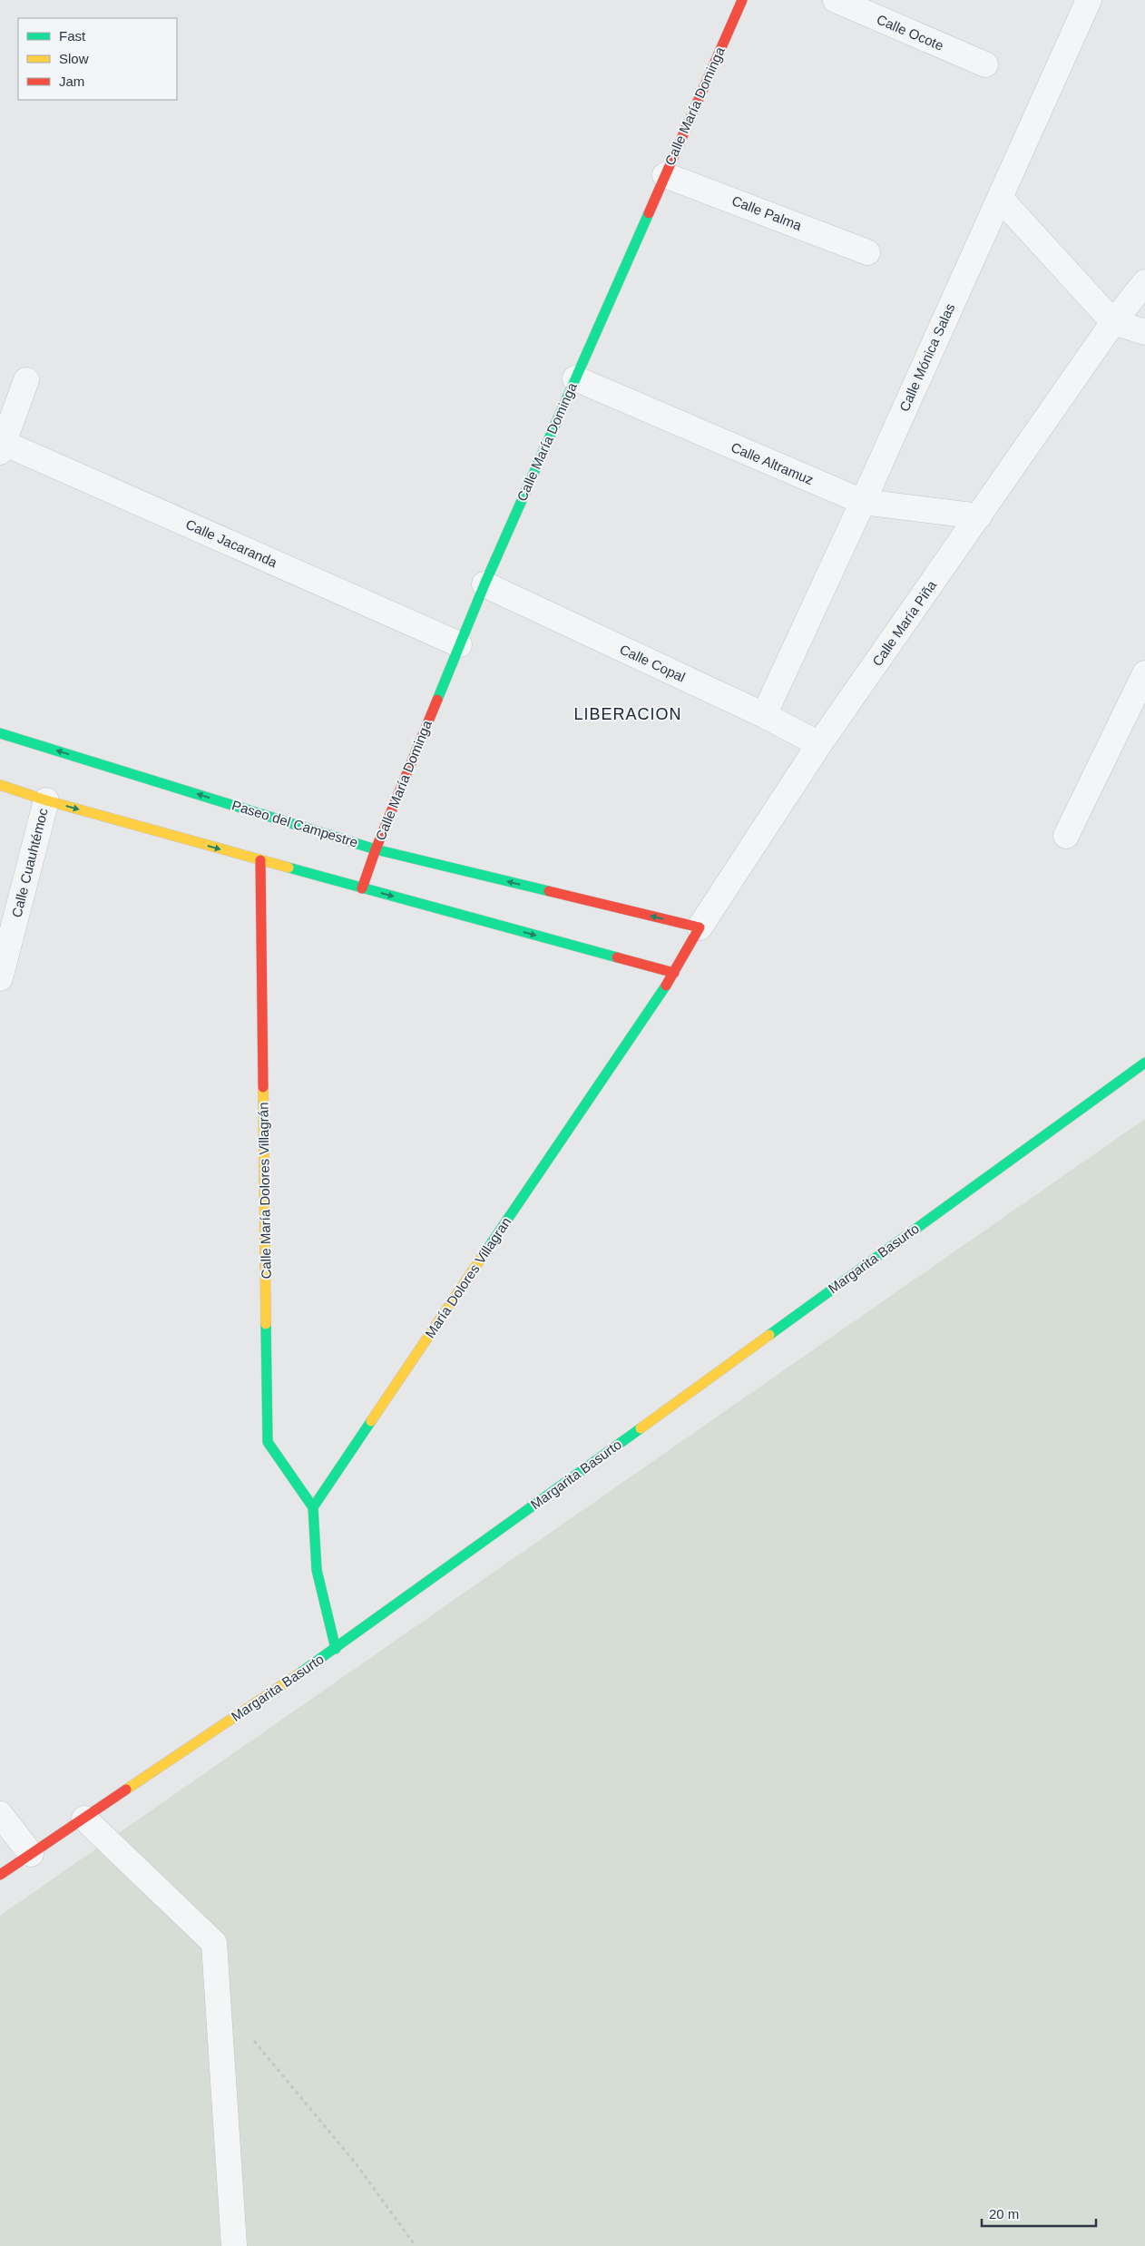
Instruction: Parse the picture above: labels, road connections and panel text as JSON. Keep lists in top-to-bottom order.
{
  "streets": {
    "street": [
      "Calle Ocote",
      "Calle María Dominga",
      "Calle Palma",
      "Calle Mónica Salas",
      "Calle Altramuz",
      "Calle Jacaranda",
      "Calle María Piña",
      "Calle Copal",
      "Paseo del Campestre",
      "Calle Cuauhtémoc",
      "Calle María Dolores Villagrán",
      "Margarita Basurto",
      "María Dolores Villagran"
    ]
  },
  "crossings": [
    ["Calle María Dominga", "Calle Palma"],
    ["Calle María Dominga", "Calle Altramuz"],
    ["Calle María Dominga", "Calle Jacaranda"],
    ["Calle María Dominga", "Calle Copal"],
    ["Calle María Dominga", "Paseo del Campestre"],
    ["Calle Mónica Salas", "Calle Altramuz"],
    ["Calle Mónica Salas", "Calle Copal"],
    ["Calle Altramuz", "Calle María Piña"],
    ["Calle María Piña", "Calle Copal"],
    ["Calle María Piña", "Paseo del Campestre"],
    ["Calle María Piña", "María Dolores Villagran"],
    ["Paseo del Campestre", "María Dolores Villagran"],
    ["Calle María Dolores Villagrán", "María Dolores Villagran"]
  ],
  "districts": ["LIBERACION"],
  "legend": ["Fast", "Slow", "Jam"],
  "scale_bar": "20 m"
}
